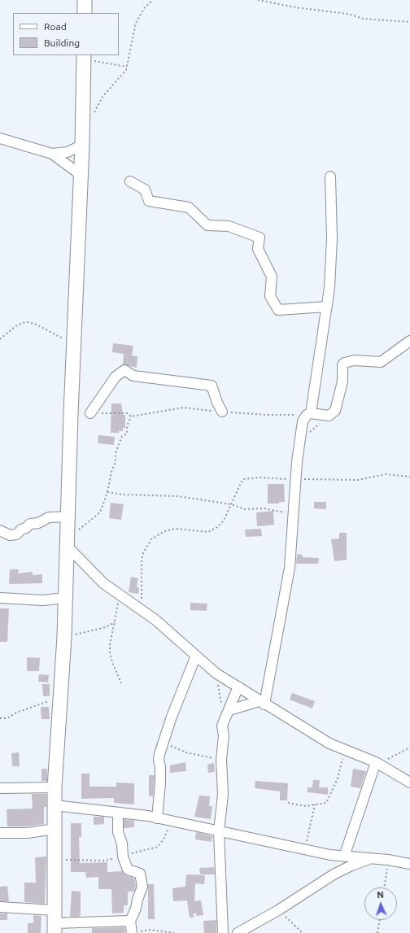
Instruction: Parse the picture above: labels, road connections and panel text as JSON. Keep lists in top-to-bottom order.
{
  "legend": ["Road", "Building"],
  "north": "top"
}
